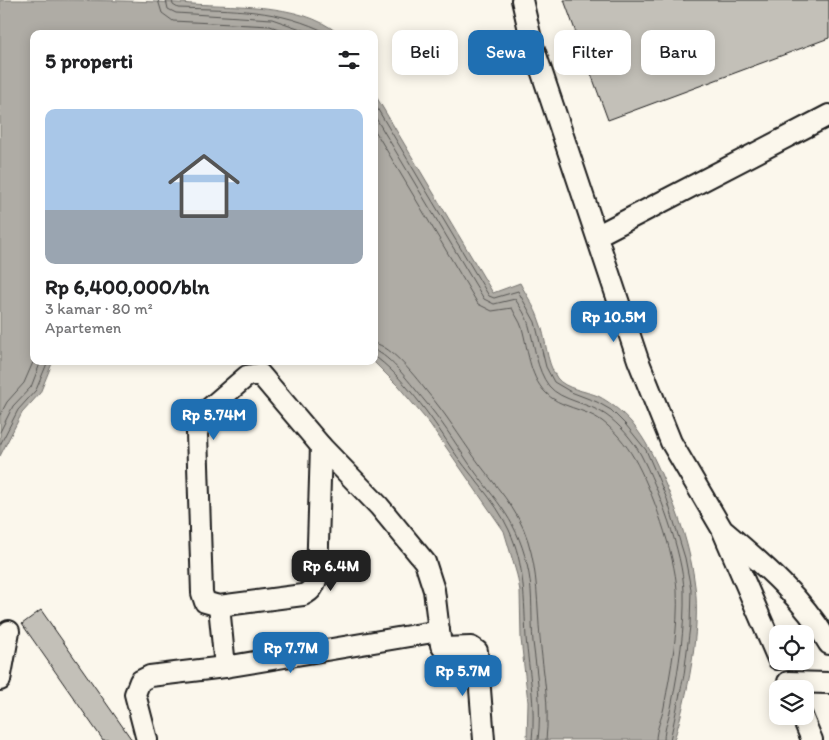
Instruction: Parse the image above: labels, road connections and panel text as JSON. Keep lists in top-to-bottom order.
{
  "page": {
    "chip": [
      "Beli",
      "Sewa",
      "Filter",
      "Baru"
    ],
    "heading": "5 properti",
    "list": [
      {
        "name": "Rp 6,400,000/bln",
        "note": "3 kamar · 80 m² · Apartemen"
      }
    ],
    "price": [
      "Rp 10.5M",
      "Rp 5.74M",
      "Rp 6.4M",
      "Rp 7.7M",
      "Rp 5.7M"
    ]
  }
}
